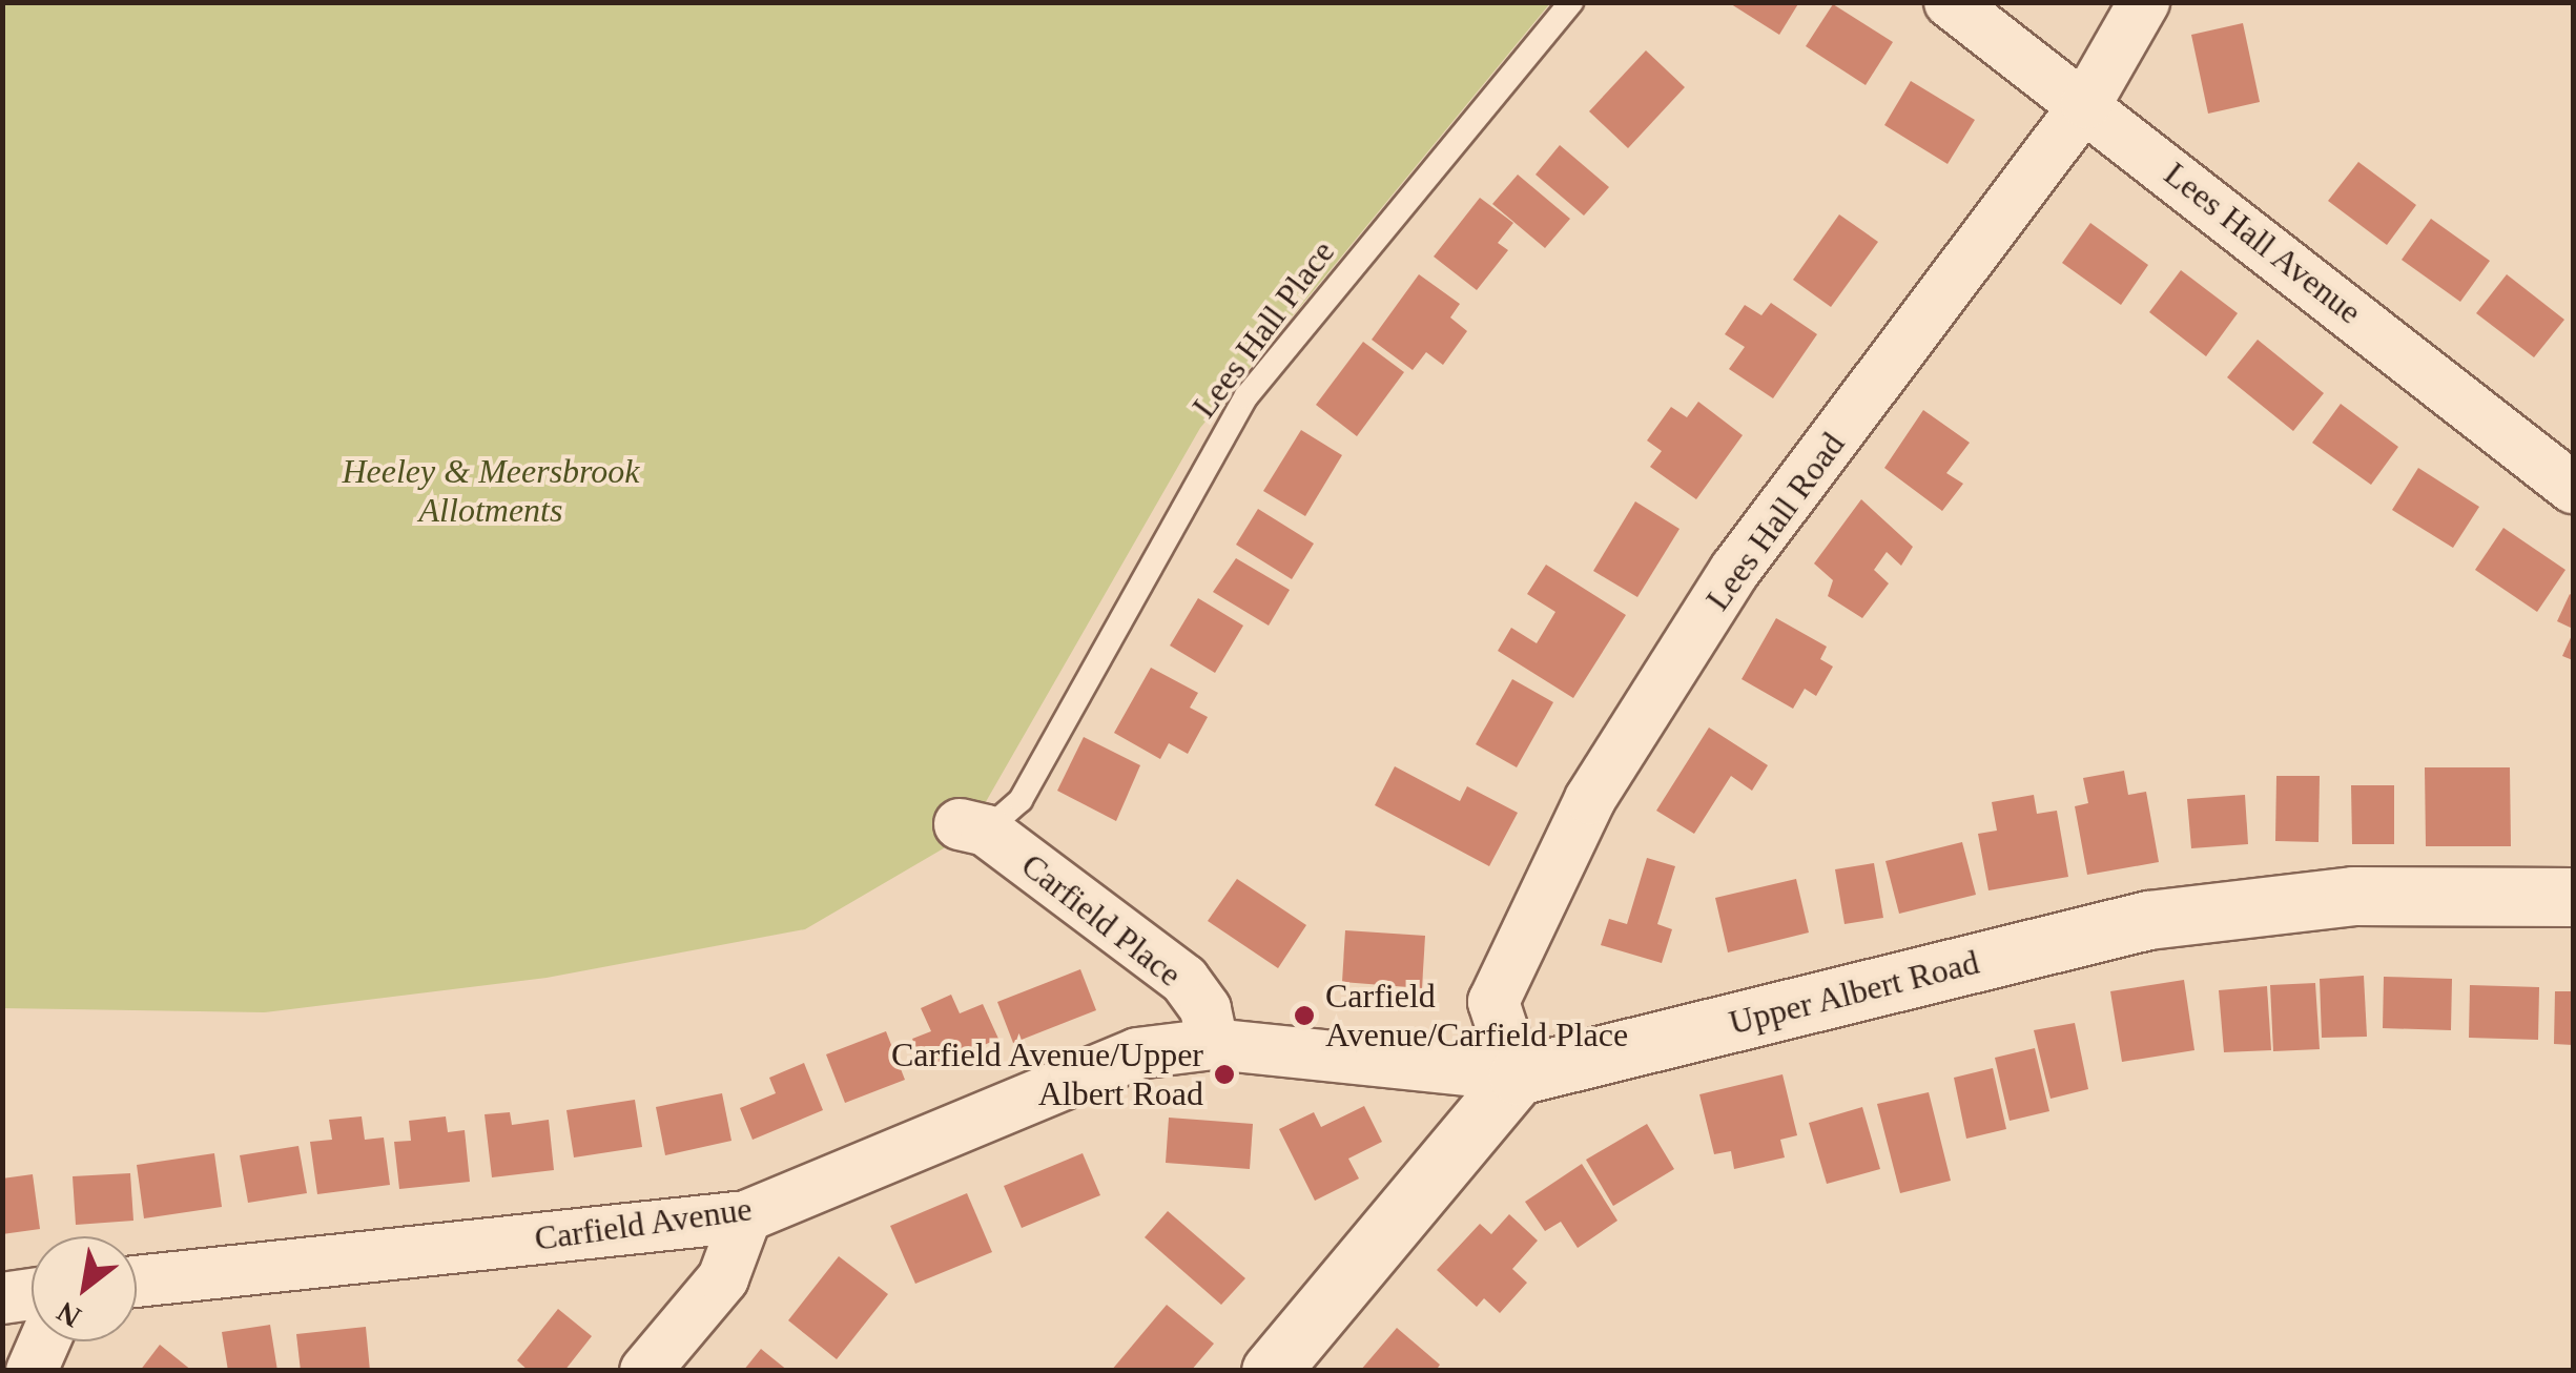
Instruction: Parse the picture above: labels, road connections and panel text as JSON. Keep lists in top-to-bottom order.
{
  "streets": {
    "street": [
      "Lees Hall Avenue",
      "Lees Hall Road",
      "Carfield Place",
      "Upper Albert Road",
      "Carfield Avenue"
    ],
    "lane": ["Lees Hall Place"]
  },
  "crossings": [
    ["Lees Hall Avenue", "Lees Hall Road"],
    ["Lees Hall Place", "Carfield Place"],
    ["Lees Hall Road", "Upper Albert Road"],
    ["Lees Hall Road", "Carfield Avenue"],
    ["Carfield Place", "Carfield Avenue"],
    ["Upper Albert Road", "Carfield Avenue"]
  ],
  "parks": ["Heeley & Meersbrook Allotments"],
  "places": ["Carfield Avenue/Carfield Place", "Carfield Avenue/Upper Albert Road"],
  "north": "bottom left"
}
